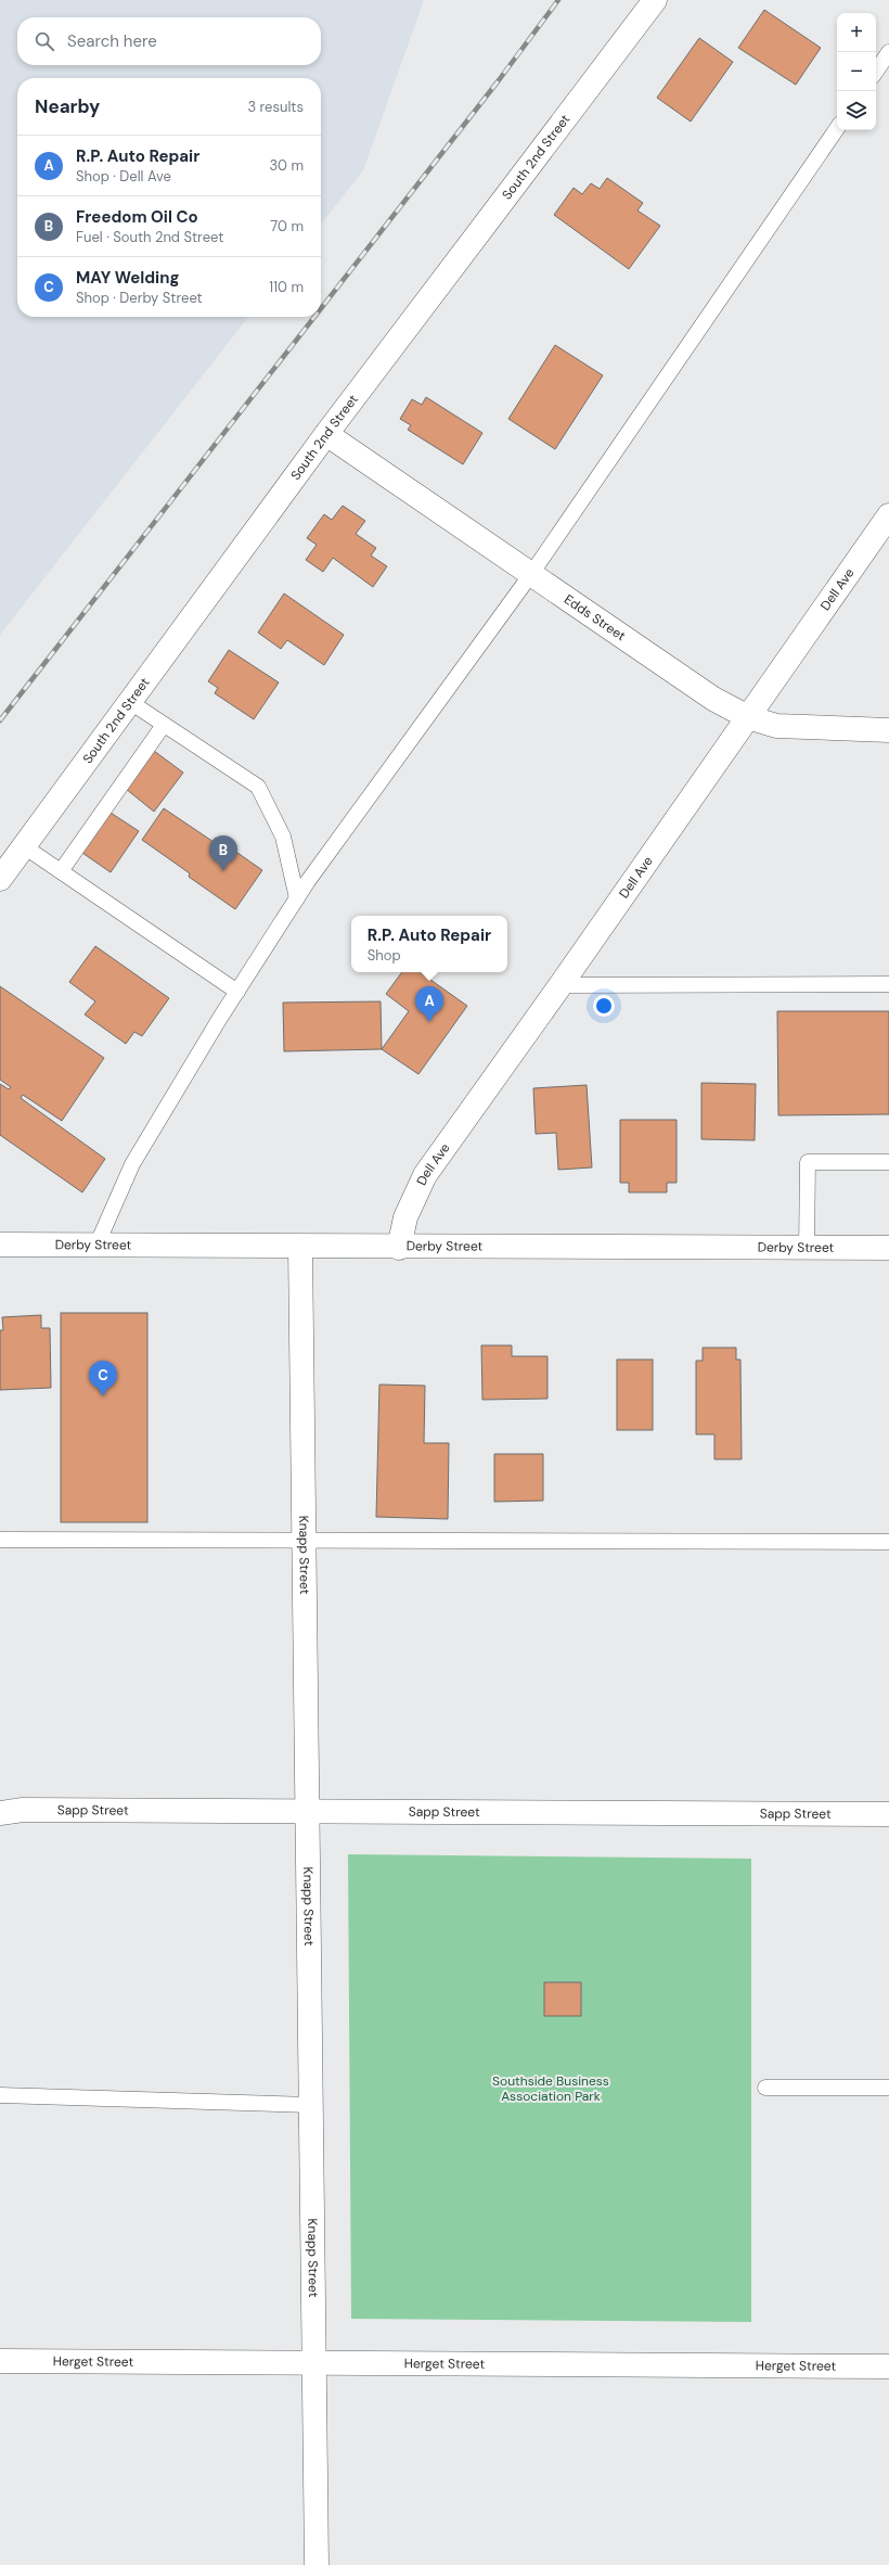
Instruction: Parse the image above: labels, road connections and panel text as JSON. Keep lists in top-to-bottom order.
{
  "streets": {
    "street": [
      "South 2nd Street",
      "Dell Ave",
      "Edds Street",
      "Derby Street",
      "Knapp Street",
      "Sapp Street",
      "Herget Street"
    ]
  },
  "crossings": [
    ["South 2nd Street", "Edds Street"],
    ["Dell Ave", "Edds Street"],
    ["Dell Ave", "Derby Street"],
    ["Derby Street", "Knapp Street"],
    ["Knapp Street", "Sapp Street"],
    ["Knapp Street", "Herget Street"]
  ],
  "parks": ["Southside Business Association Park"],
  "page": {
    "map_buttons": ["+", "−"],
    "search": "Search here",
    "heading": ["Nearby", "3 results"],
    "list": [
      {
        "mark": "A",
        "name": "R.P. Auto Repair",
        "note": "Shop · Dell Ave",
        "value": "30 m"
      },
      {
        "mark": "B",
        "name": "Freedom Oil Co",
        "note": "Fuel · South 2nd Street",
        "value": "70 m"
      },
      {
        "mark": "C",
        "name": "MAY Welding",
        "note": "Shop · Derby Street",
        "value": "110 m"
      }
    ],
    "pins": ["B", "A", "C"],
    "popup": ["R.P. Auto Repair", "Shop"]
  }
}
